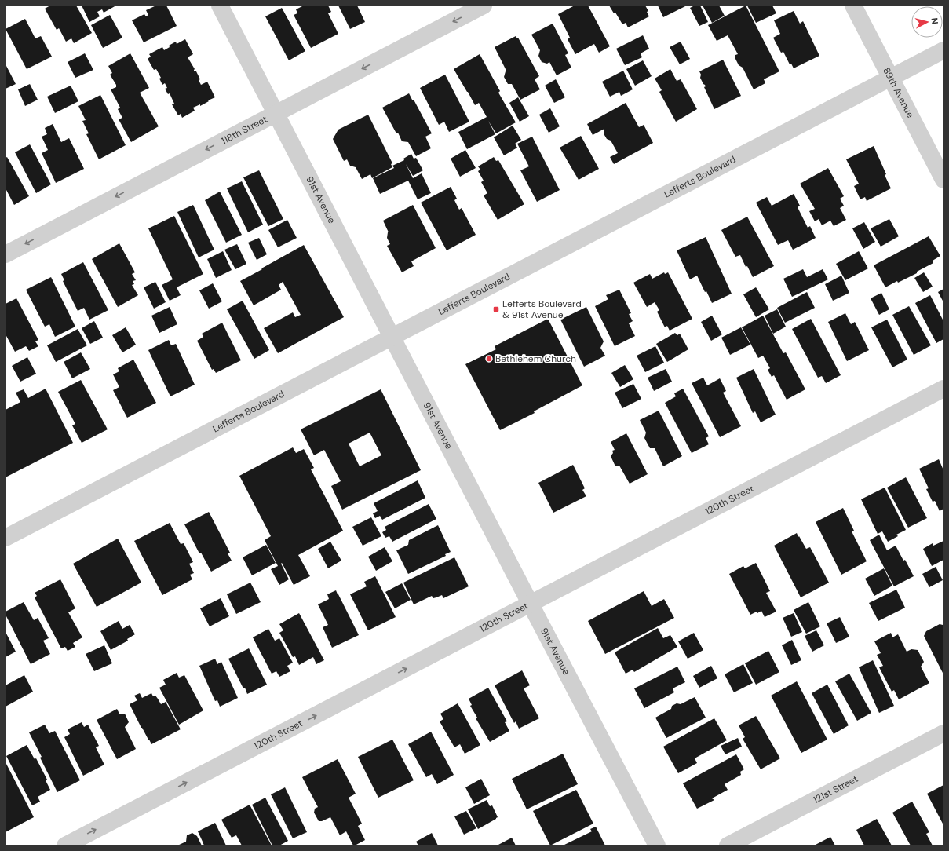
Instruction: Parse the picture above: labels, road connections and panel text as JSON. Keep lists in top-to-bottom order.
{
  "streets": {
    "street": [
      "89th Avenue",
      "118th Street",
      "Lefferts Boulevard",
      "91st Avenue",
      "120th Street",
      "121st Street"
    ]
  },
  "crossings": [
    ["89th Avenue", "Lefferts Boulevard"],
    ["118th Street", "91st Avenue"],
    ["Lefferts Boulevard", "91st Avenue"],
    ["91st Avenue", "120th Street"]
  ],
  "one_way": ["118th Street", "120th Street"],
  "places": {
    "transit": ["Lefferts Boulevard & 91st Avenue"],
    "other": ["Bethlehem Church"]
  },
  "north": "right"
}
